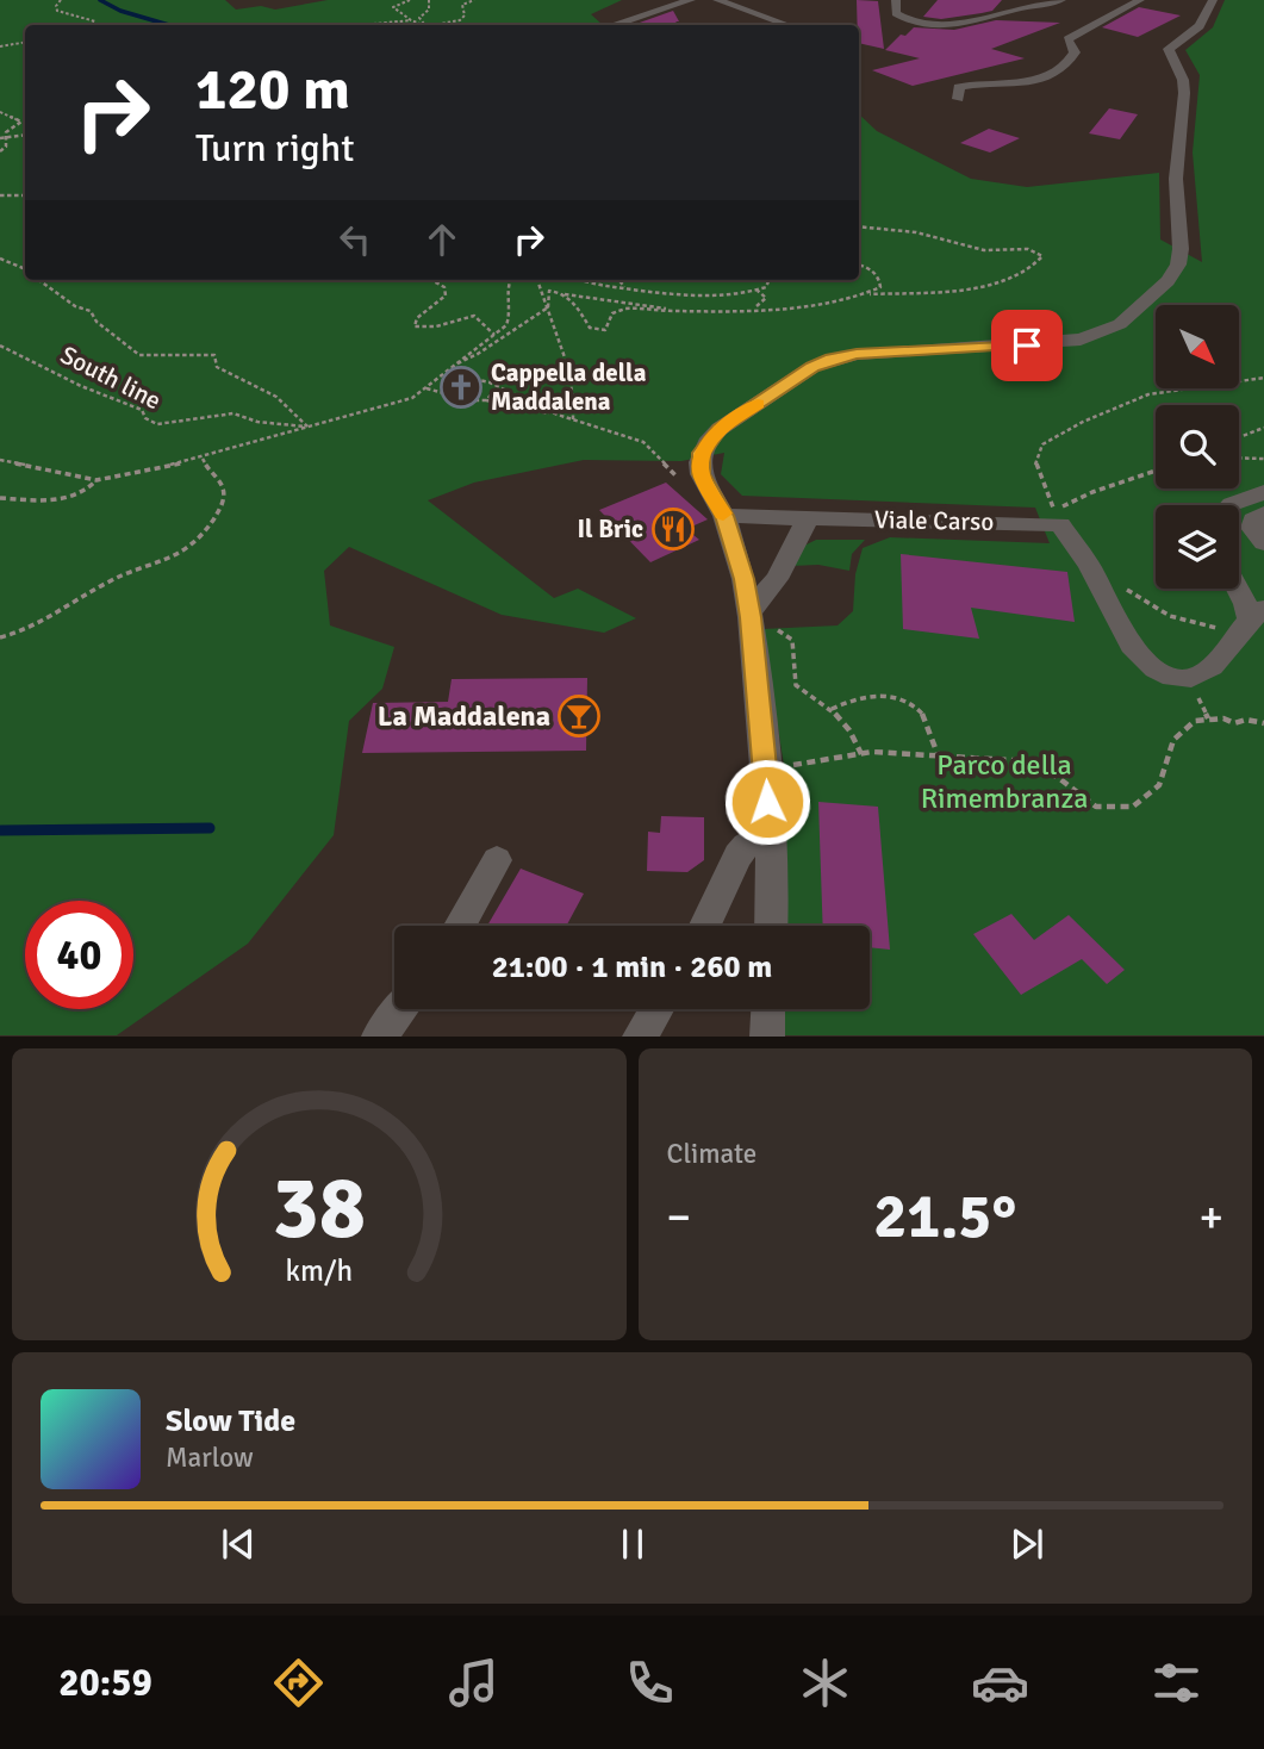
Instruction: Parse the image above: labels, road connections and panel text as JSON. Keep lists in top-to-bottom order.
{
  "streets": {
    "street": ["Viale Carso"],
    "path": ["South line"]
  },
  "parks": ["Parco della Rimembranza"],
  "places": {
    "church": ["Cappella della Maddalena"],
    "restaurant": ["Il Bric"],
    "bar": ["La Maddalena"]
  },
  "north": "bottom right",
  "page": {
    "turn": ["120 m", "Turn right"],
    "limit": "40",
    "trip": "21:00 · 1 min · 260 m",
    "tile": "Climate",
    "heat": ["−", "21.5°", "+"],
    "song": ["Slow Tide", "Marlow"],
    "tabs": "20:59",
    "gauge": ["38", "km/h"]
  }
}
